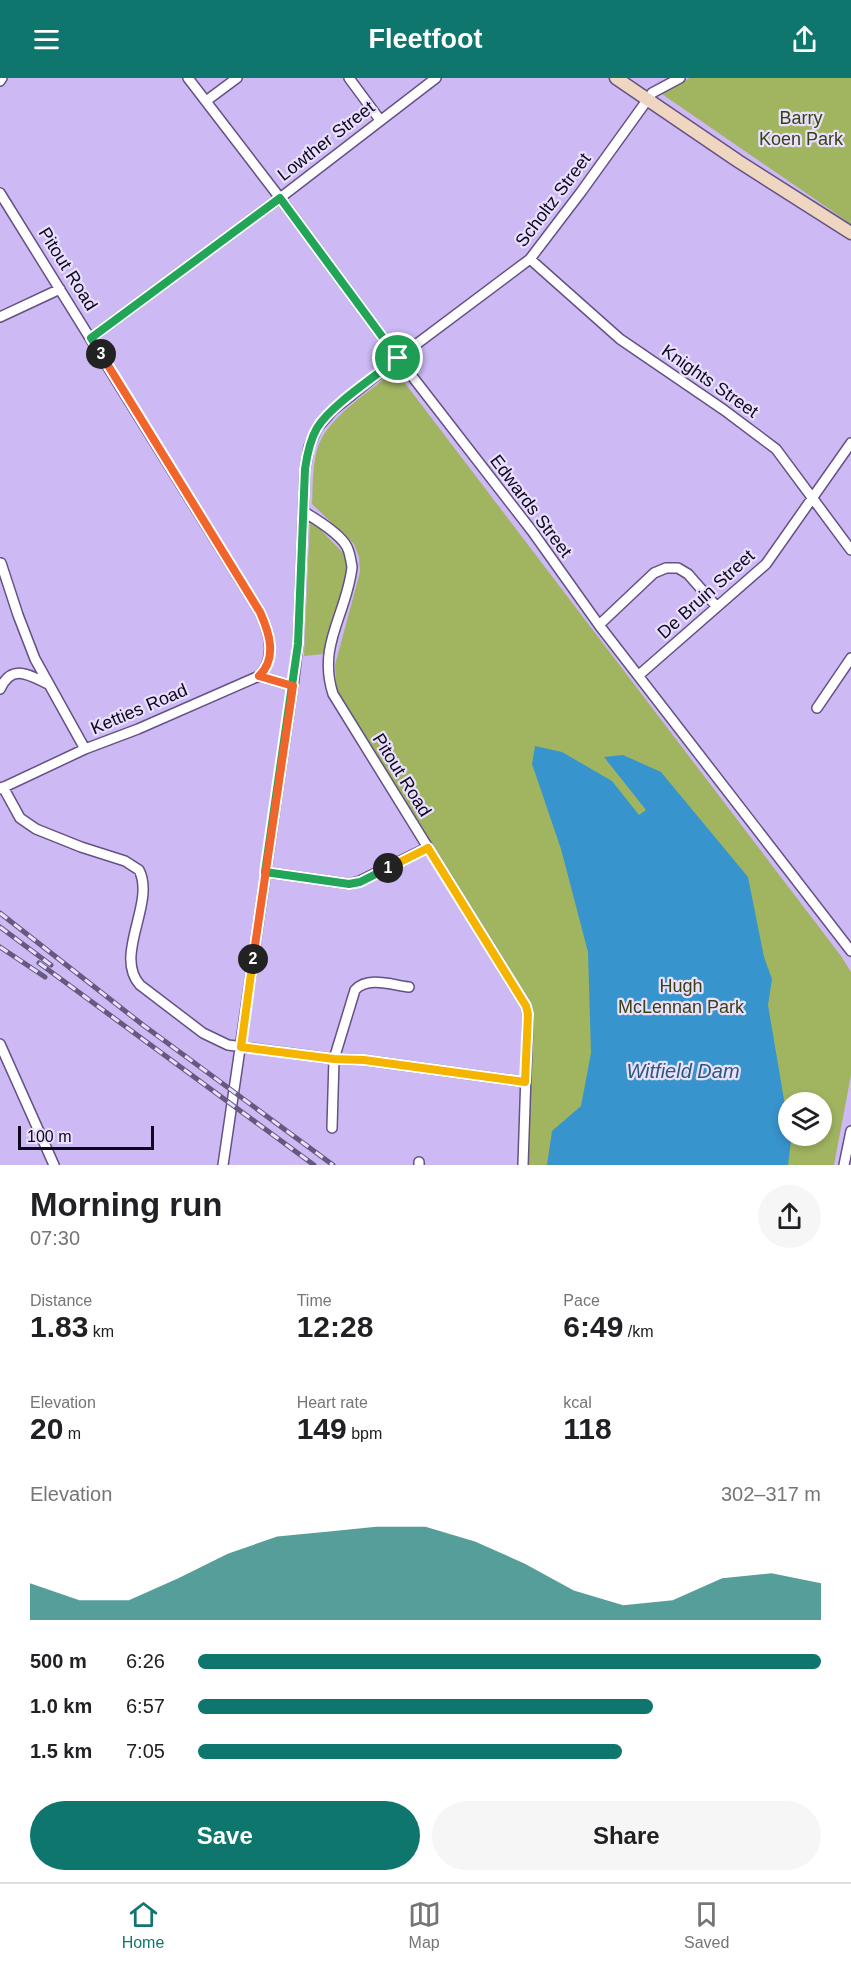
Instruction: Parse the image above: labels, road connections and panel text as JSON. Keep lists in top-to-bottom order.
{
  "streets": {
    "street": [
      "Lowther Street",
      "Scholtz Street",
      "Pitout Road",
      "Knights Street",
      "Edwards Street",
      "De Bruin Street",
      "Ketties Road"
    ]
  },
  "crossings": [
    ["Lowther Street", "Pitout Road"],
    ["Lowther Street", "Edwards Street"],
    ["Scholtz Street", "Pitout Road"],
    ["Scholtz Street", "Knights Street"],
    ["Scholtz Street", "Edwards Street"],
    ["Pitout Road", "Ketties Road"],
    ["Knights Street", "De Bruin Street"],
    ["Edwards Street", "De Bruin Street"]
  ],
  "water": ["Witfield Dam"],
  "parks": ["Barry Koen Park", "Hugh McLennan Park"],
  "scale_bar": "100 m",
  "page": {
    "header": "Fleetfoot",
    "pins": ["3", "1", "2"],
    "scale": "100 m",
    "heading": ["Morning run", "07:30"],
    "stats": [
      ["Distance", "1.83 km"],
      ["Time", "12:28"],
      ["Pace", "6:49 /km"],
      ["Elevation", "20 m"],
      ["Heart rate", "149 bpm"],
      ["kcal", "118"]
    ],
    "chart": ["Elevation", "302–317 m"],
    "list": [
      {
        "name": "500 m",
        "note": "6:26"
      },
      {
        "name": "1.0 km",
        "note": "6:57"
      },
      {
        "name": "1.5 km",
        "note": "7:05"
      }
    ],
    "buttons": ["Save", "Share"],
    "tabs": ["Home", "Map", "Saved"]
  }
}
